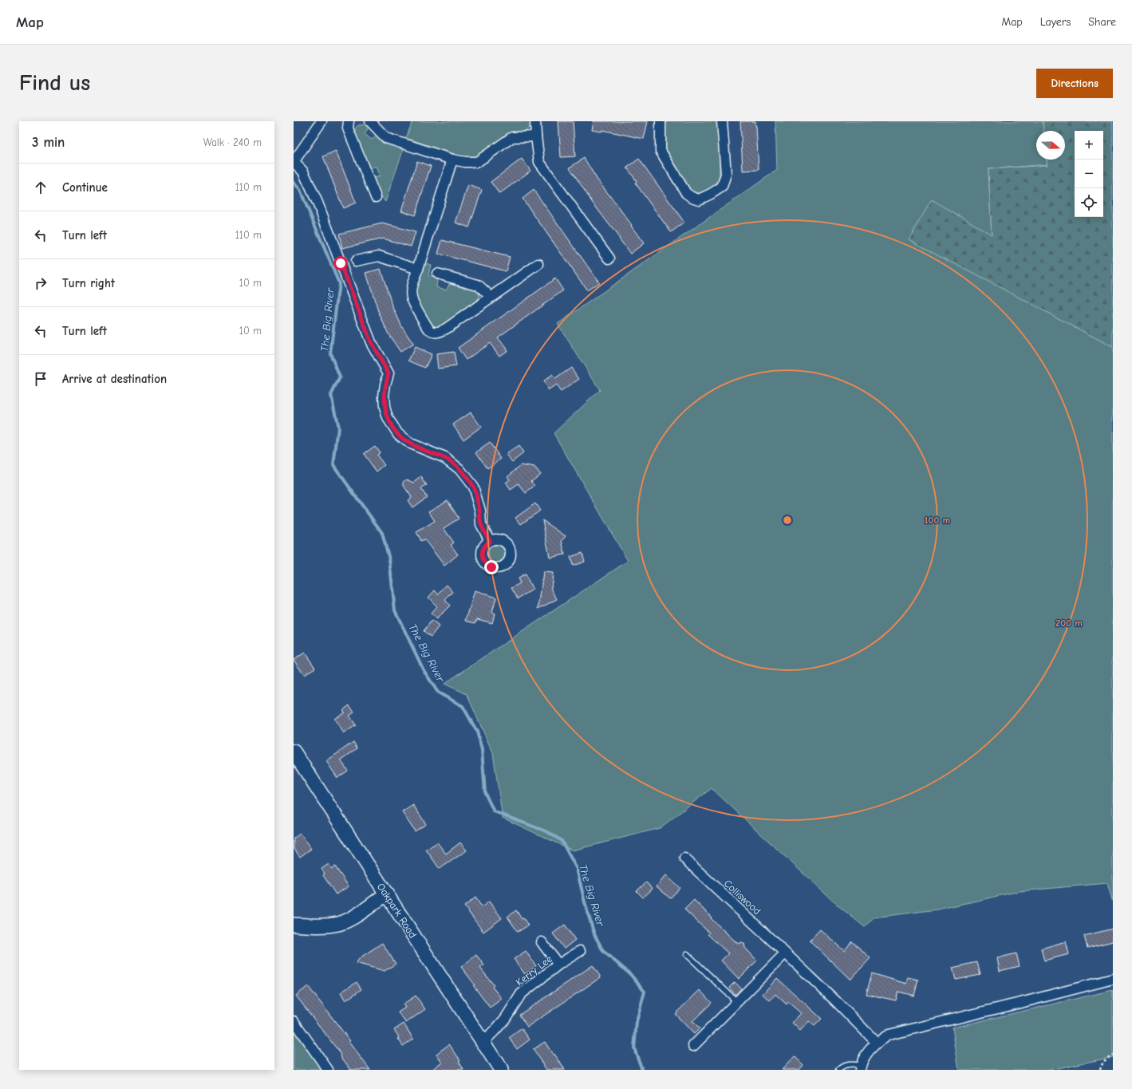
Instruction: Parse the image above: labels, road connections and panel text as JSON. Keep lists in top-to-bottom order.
{
  "streets": {
    "main road": ["Oakpark Road"],
    "street": ["Colliswood", "Kerry Lee"]
  },
  "crossings": [
    ["Oakpark Road", "Kerry Lee"]
  ],
  "water": ["The Big River"],
  "north": "right",
  "page": {
    "header": "Map",
    "nav": ["Map", "Layers", "Share"],
    "buttons": "Directions",
    "title": "Find us",
    "heading": ["3 min", "Walk · 240 m"],
    "map_buttons": ["+", "−"],
    "list": [
      ["Continue", "110 m"],
      ["Turn left", "110 m"],
      ["Turn right", "10 m"],
      ["Turn left", "10 m"],
      "Arrive at destination"
    ]
  },
  "rings": ["100 m", "200 m"]
}
